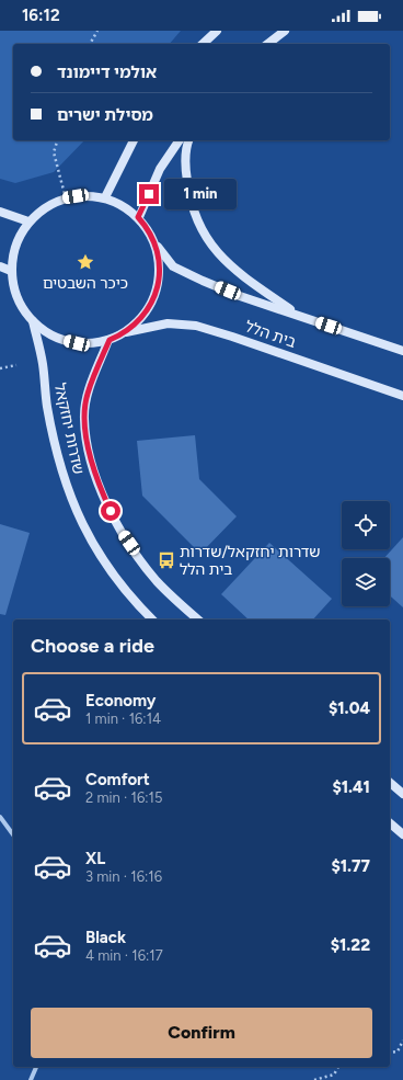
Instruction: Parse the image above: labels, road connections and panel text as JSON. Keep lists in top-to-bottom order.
{
  "streets": {
    "street": ["בית הלל", "שדרות יחזקאל"]
  },
  "crossings": [
    ["בית הלל", "שדרות יחזקאל"]
  ],
  "places": {
    "place": ["כיכר השבטים"],
    "bus stop": ["שדרות יחזקאל/שדרות בית הלל"]
  },
  "page": {
    "status": "16:12",
    "banner": ["אולמי דיימונד", "מסילת ישרים"],
    "bubble": "1 min",
    "heading": "Choose a ride",
    "list": [
      {
        "name": "Economy",
        "note": "1 min · 16:14",
        "value": "$1.04"
      },
      {
        "name": "Comfort",
        "note": "2 min · 16:15",
        "value": "$1.41"
      },
      {
        "name": "XL",
        "note": "3 min · 16:16",
        "value": "$1.77"
      },
      {
        "name": "Black",
        "note": "4 min · 16:17",
        "value": "$1.22"
      }
    ],
    "buttons": "Confirm"
  }
}
